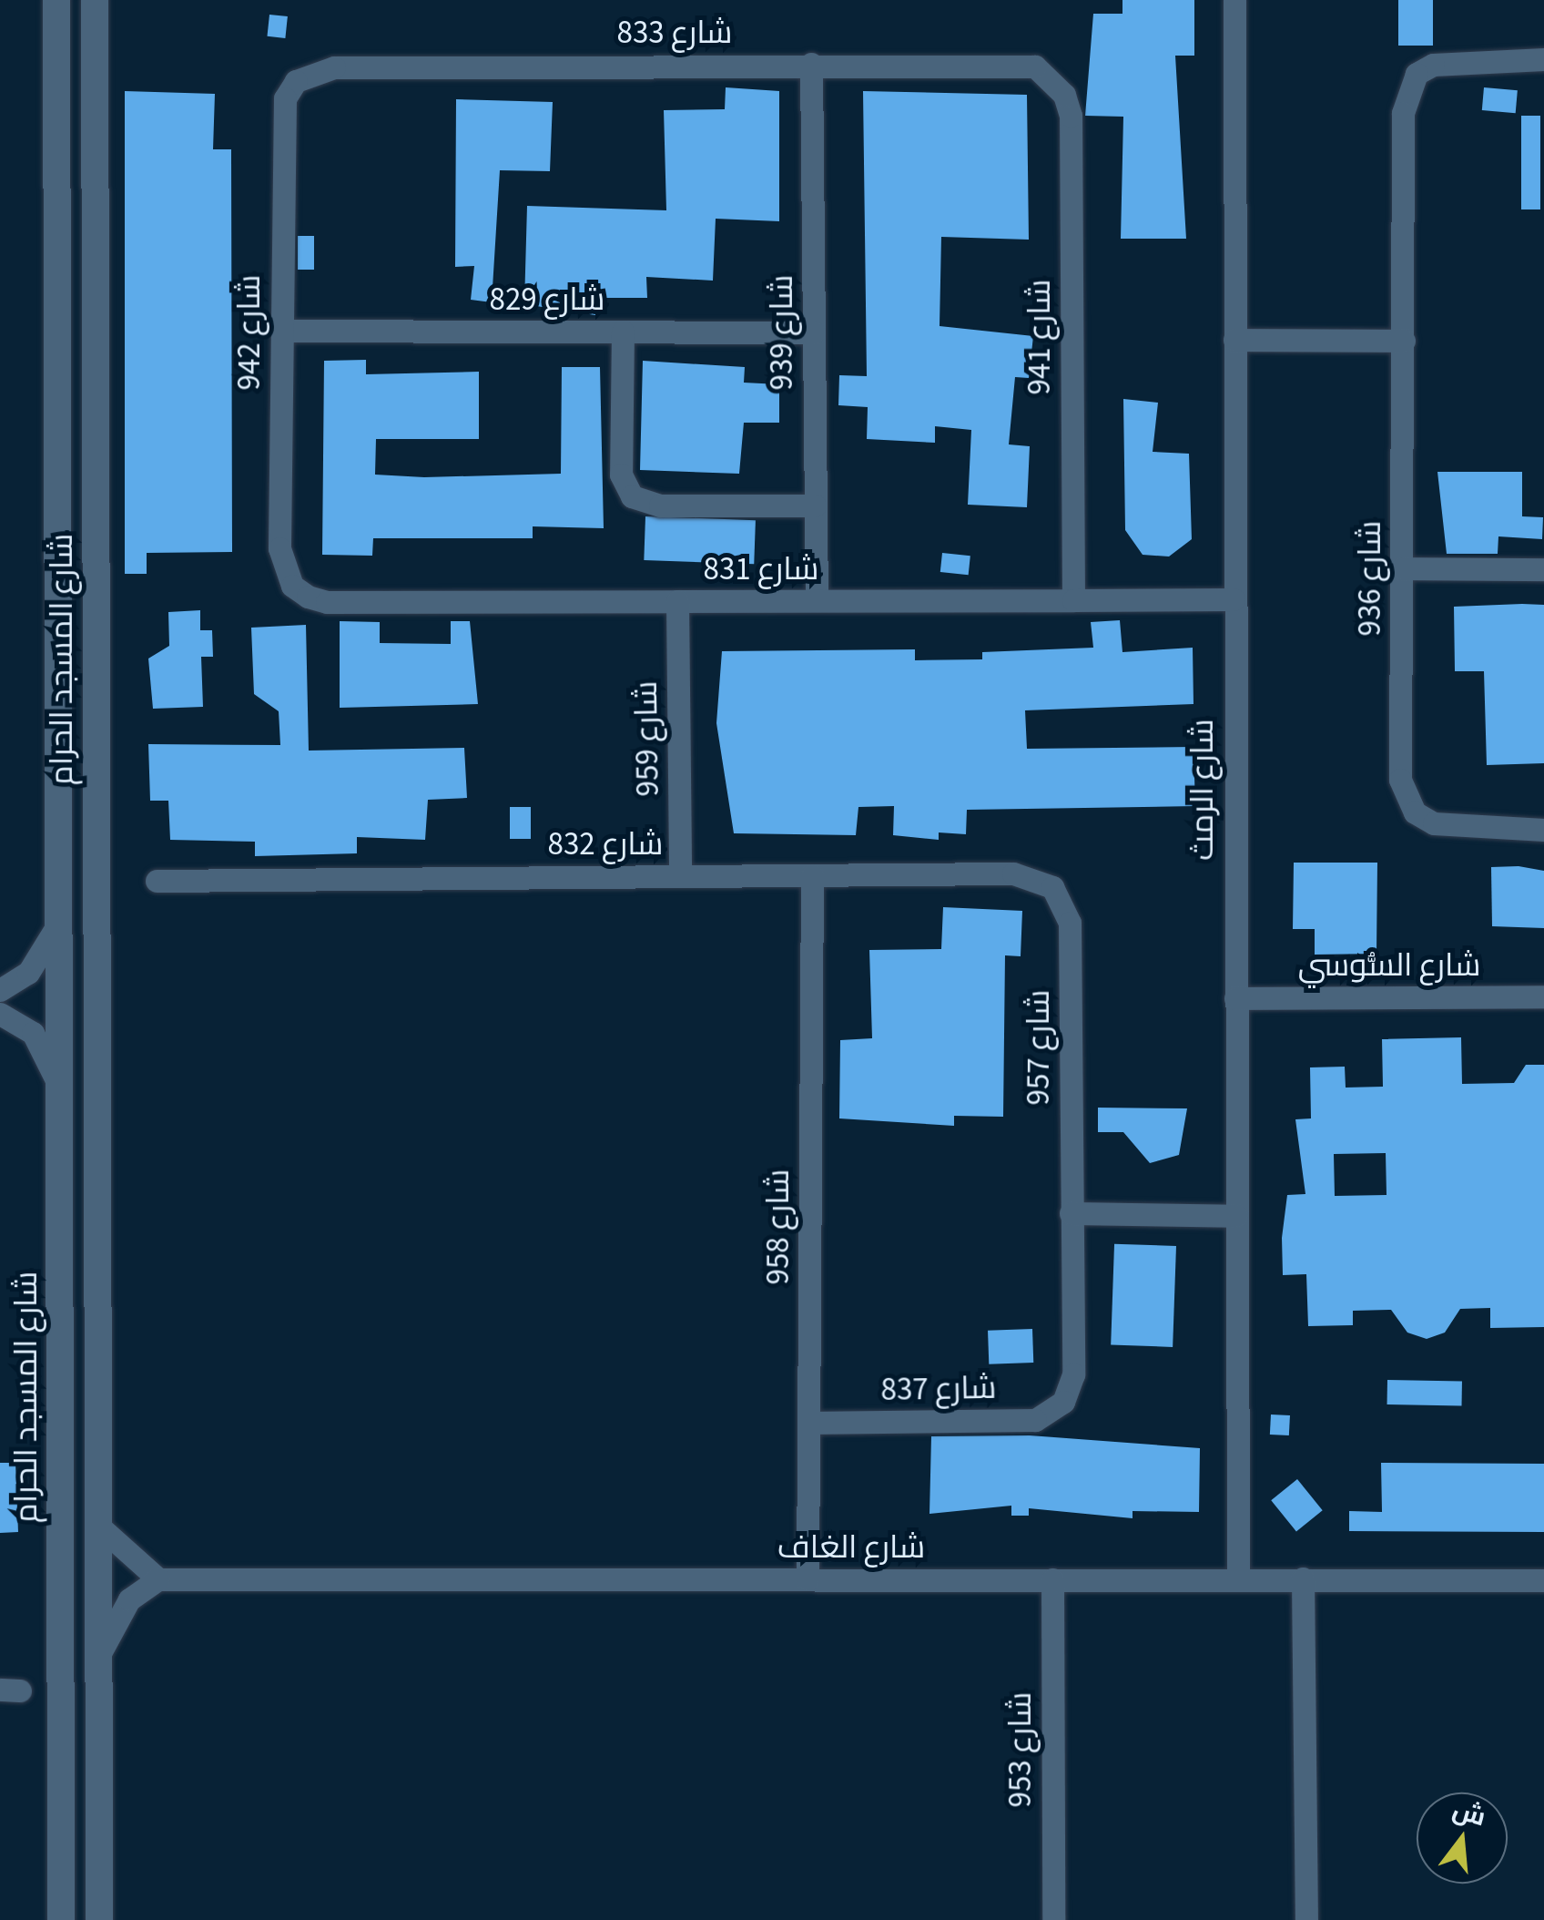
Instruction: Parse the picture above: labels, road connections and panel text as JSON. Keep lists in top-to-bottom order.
{
  "streets": {
    "street": [
      "شارع 833",
      "شارع 829",
      "شارع 942",
      "شارع 939",
      "شارع 941",
      "شارع 831",
      "شارع 936",
      "شارع المسجد الحرام",
      "شارع 959",
      "شارع الرمث",
      "شارع 832",
      "شارع السُّوسي",
      "شارع 957",
      "شارع 958",
      "شارع 837",
      "شارع الغاف",
      "شارع 953"
    ]
  },
  "crossings": [
    ["شارع 833", "شارع 942"],
    ["شارع 833", "شارع 939"],
    ["شارع 833", "شارع 941"],
    ["شارع 829", "شارع 942"],
    ["شارع 829", "شارع 939"],
    ["شارع 942", "شارع 831"],
    ["شارع 939", "شارع 831"],
    ["شارع 941", "شارع 831"],
    ["شارع 831", "شارع 959"],
    ["شارع 831", "شارع الرمث"],
    ["شارع 959", "شارع 832"],
    ["شارع الرمث", "شارع السُّوسي"],
    ["شارع الرمث", "شارع الغاف"],
    ["شارع 832", "شارع 957"],
    ["شارع 832", "شارع 958"],
    ["شارع 957", "شارع 837"],
    ["شارع 958", "شارع 837"],
    ["شارع 958", "شارع الغاف"],
    ["شارع الغاف", "شارع 953"]
  ],
  "north": "top"
}
